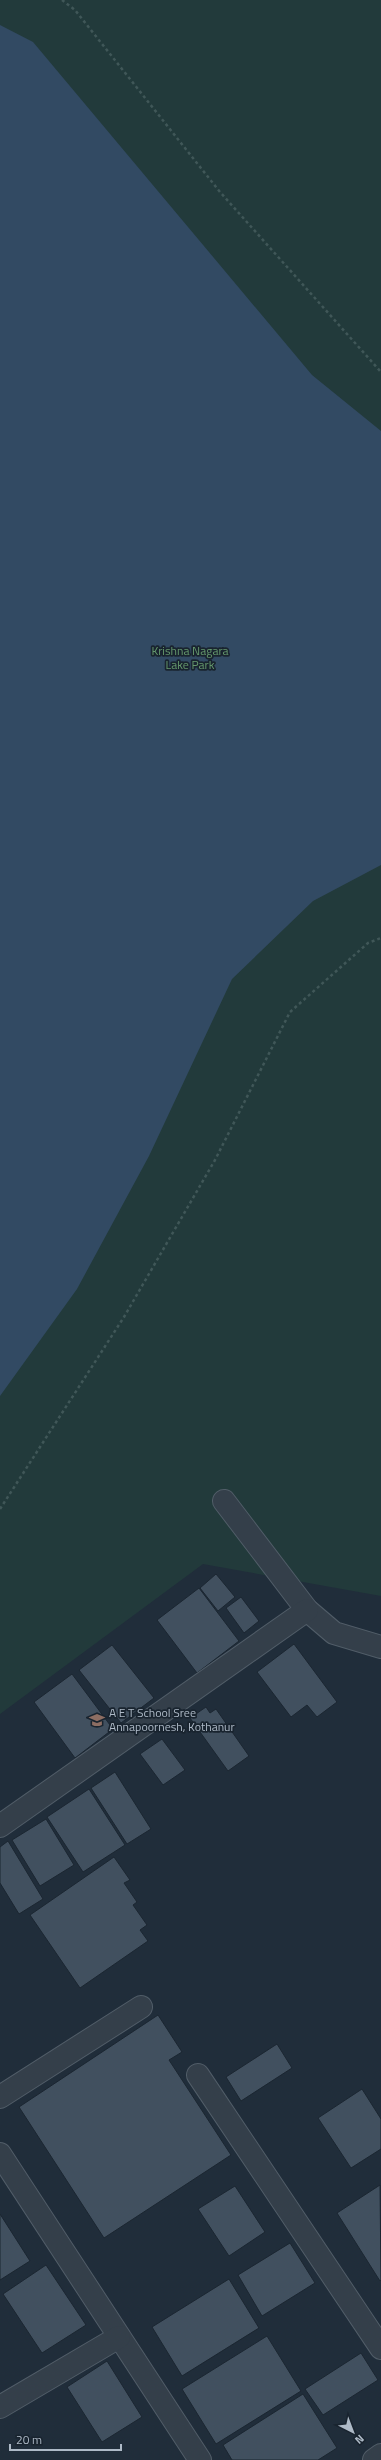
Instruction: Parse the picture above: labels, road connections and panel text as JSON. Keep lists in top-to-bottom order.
{
  "parks": ["Krishna Nagara Lake Park"],
  "places": {
    "school or university": ["A E T School Sree Annapoornesh, Kothanur"]
  },
  "scale_bar": "20 m",
  "north": "bottom right"
}
